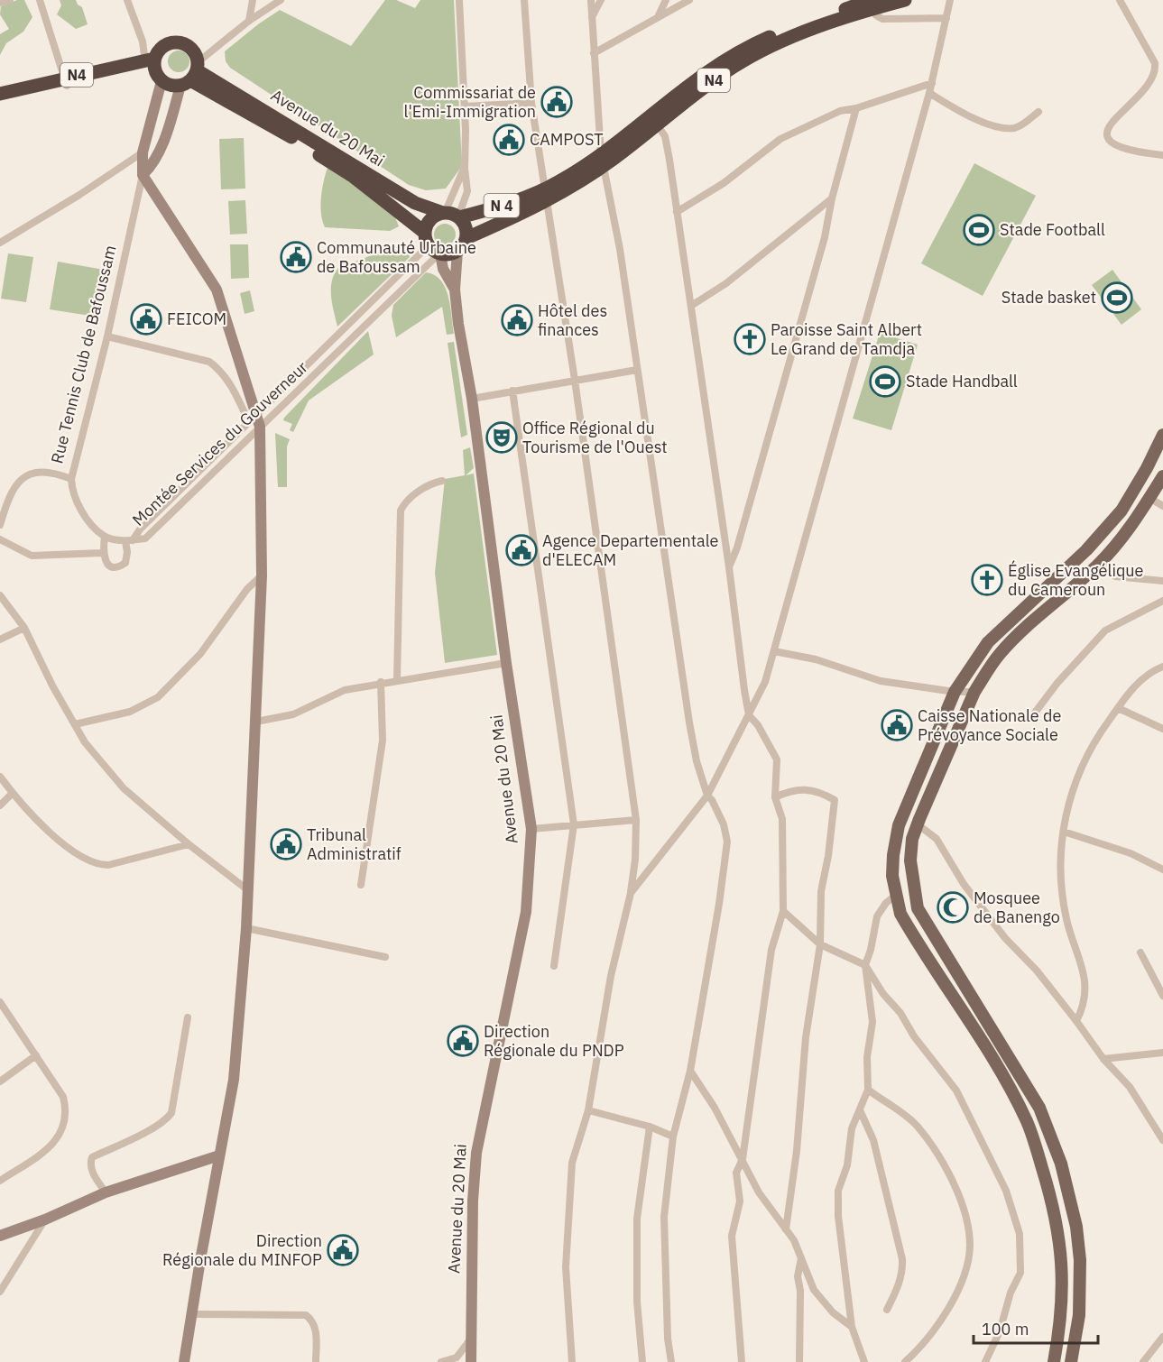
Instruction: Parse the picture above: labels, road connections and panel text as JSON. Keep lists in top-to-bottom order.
{
  "streets": {
    "highway": ["N4", "Avenue du 20 Mai", "N 4"],
    "street": ["Rue Tennis Club de Bafoussam", "Montée Services du Gouverneur"]
  },
  "crossings": [
    ["N4", "Avenue du 20 Mai"],
    ["N4", "N 4"],
    ["N4", "Rue Tennis Club de Bafoussam"],
    ["Avenue du 20 Mai", "N 4"],
    ["Avenue du 20 Mai", "Rue Tennis Club de Bafoussam"],
    ["Avenue du 20 Mai", "Montée Services du Gouverneur"],
    ["N 4", "Montée Services du Gouverneur"]
  ],
  "places": {
    "public building": [
      "Commissariat de l'Emi-Immigration",
      "CAMPOST",
      "Communauté Urbaine de Bafoussam",
      "FEICOM",
      "Hôtel des finances",
      "Agence Departementale d'ELECAM",
      "Caisse Nationale de Prévoyance Sociale",
      "Tribunal Administratif",
      "Direction Régionale du PNDP",
      "Direction Régionale du MINFOP"
    ],
    "sports": ["Stade Football", "Stade basket", "Stade Handball"],
    "church": ["Paroisse Saint Albert Le Grand de Tamdja", "Église Evangélique du Cameroun"],
    "theatre": ["Office Régional du Tourisme de l'Ouest"],
    "mosque": ["Mosquee de Banengo"]
  },
  "scale_bar": "100 m"
}
